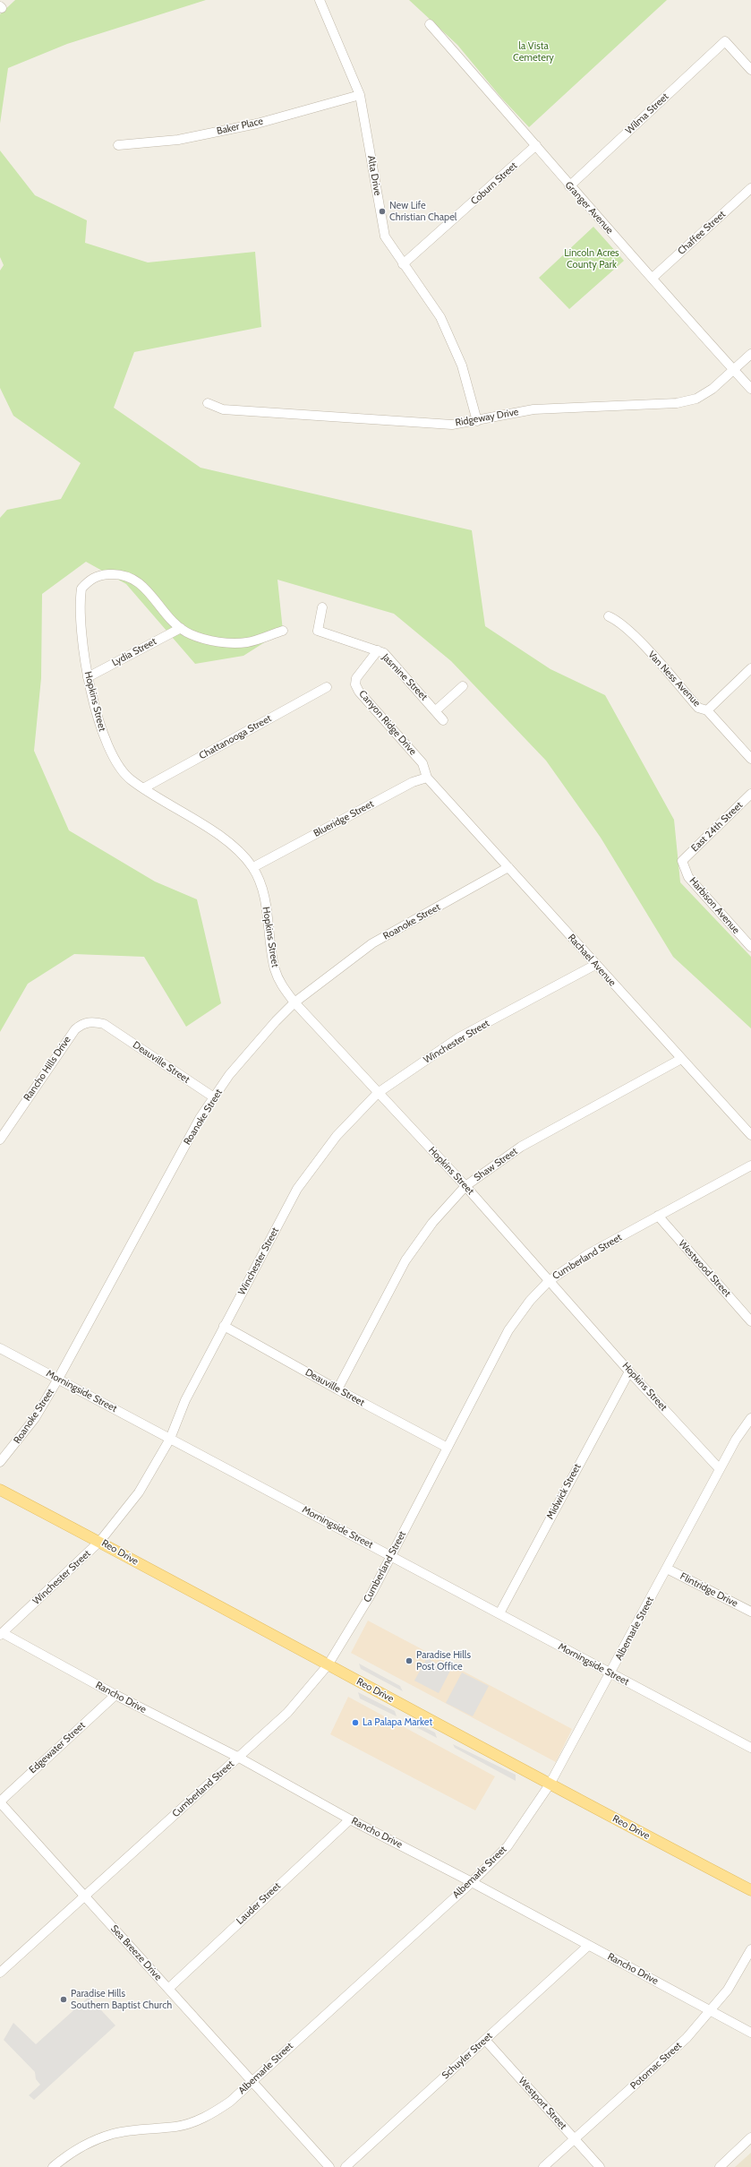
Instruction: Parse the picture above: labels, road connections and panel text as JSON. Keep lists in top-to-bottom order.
{
  "streets": {
    "main road": ["Reo Drive"],
    "street": [
      "Wilma Street",
      "Baker Place",
      "Alta Drive",
      "Coburn Street",
      "Granger Avenue",
      "Chaffee Street",
      "Ridgeway Drive",
      "Lydia Street",
      "Jasmine Street",
      "Van Ness Avenue",
      "Hopkins Street",
      "Canyon Ridge Drive",
      "Chattanooga Street",
      "Blueridge Street",
      "East 24th Street",
      "Harbison Avenue",
      "Roanoke Street",
      "Rachael Avenue",
      "Winchester Street",
      "Deauville Street",
      "Rancho Hills Drive",
      "Shaw Street",
      "Cumberland Street",
      "Westwood Street",
      "Morningside Street",
      "Midwick Street",
      "Flintridge Drive",
      "Albemarle Street",
      "Rancho Drive",
      "Edgewater Street",
      "Lauder Street",
      "Sea Breeze Drive",
      "Schuyler Street",
      "Potomac Street",
      "Westport Street"
    ]
  },
  "crossings": [
    ["Wilma Street", "Granger Avenue"],
    ["Baker Place", "Alta Drive"],
    ["Alta Drive", "Coburn Street"],
    ["Alta Drive", "Ridgeway Drive"],
    ["Coburn Street", "Granger Avenue"],
    ["Granger Avenue", "Chaffee Street"],
    ["Granger Avenue", "Ridgeway Drive"],
    ["Lydia Street", "Hopkins Street"],
    ["Jasmine Street", "Canyon Ridge Drive"],
    ["Hopkins Street", "Chattanooga Street"],
    ["Hopkins Street", "Blueridge Street"],
    ["Hopkins Street", "Roanoke Street"],
    ["Hopkins Street", "Winchester Street"],
    ["Hopkins Street", "Shaw Street"],
    ["Hopkins Street", "Cumberland Street"],
    ["Hopkins Street", "Midwick Street"],
    ["Hopkins Street", "Albemarle Street"],
    ["Canyon Ridge Drive", "Blueridge Street"],
    ["Canyon Ridge Drive", "Rachael Avenue"],
    ["Blueridge Street", "Rachael Avenue"],
    ["East 24th Street", "Harbison Avenue"],
    ["Roanoke Street", "Rachael Avenue"],
    ["Roanoke Street", "Deauville Street"],
    ["Roanoke Street", "Morningside Street"],
    ["Rachael Avenue", "Winchester Street"],
    ["Rachael Avenue", "Shaw Street"],
    ["Winchester Street", "Deauville Street"],
    ["Winchester Street", "Morningside Street"],
    ["Winchester Street", "Reo Drive"],
    ["Winchester Street", "Rancho Drive"],
    ["Deauville Street", "Rancho Hills Drive"],
    ["Deauville Street", "Shaw Street"],
    ["Deauville Street", "Cumberland Street"],
    ["Cumberland Street", "Westwood Street"],
    ["Cumberland Street", "Morningside Street"],
    ["Cumberland Street", "Reo Drive"],
    ["Cumberland Street", "Rancho Drive"],
    ["Cumberland Street", "Sea Breeze Drive"],
    ["Morningside Street", "Midwick Street"],
    ["Morningside Street", "Albemarle Street"],
    ["Reo Drive", "Albemarle Street"],
    ["Flintridge Drive", "Albemarle Street"],
    ["Albemarle Street", "Rancho Drive"],
    ["Albemarle Street", "Sea Breeze Drive"],
    ["Rancho Drive", "Edgewater Street"],
    ["Rancho Drive", "Lauder Street"],
    ["Rancho Drive", "Schuyler Street"],
    ["Rancho Drive", "Potomac Street"],
    ["Edgewater Street", "Sea Breeze Drive"],
    ["Lauder Street", "Sea Breeze Drive"],
    ["Schuyler Street", "Westport Street"],
    ["Potomac Street", "Westport Street"]
  ],
  "parks": ["la Vista Cemetery", "Lincoln Acres County Park"],
  "places": [
    "New Life Christian Chapel",
    "Paradise Hills Post Office",
    "La Palapa Market",
    "Paradise Hills Southern Baptist Church"
  ]
}
